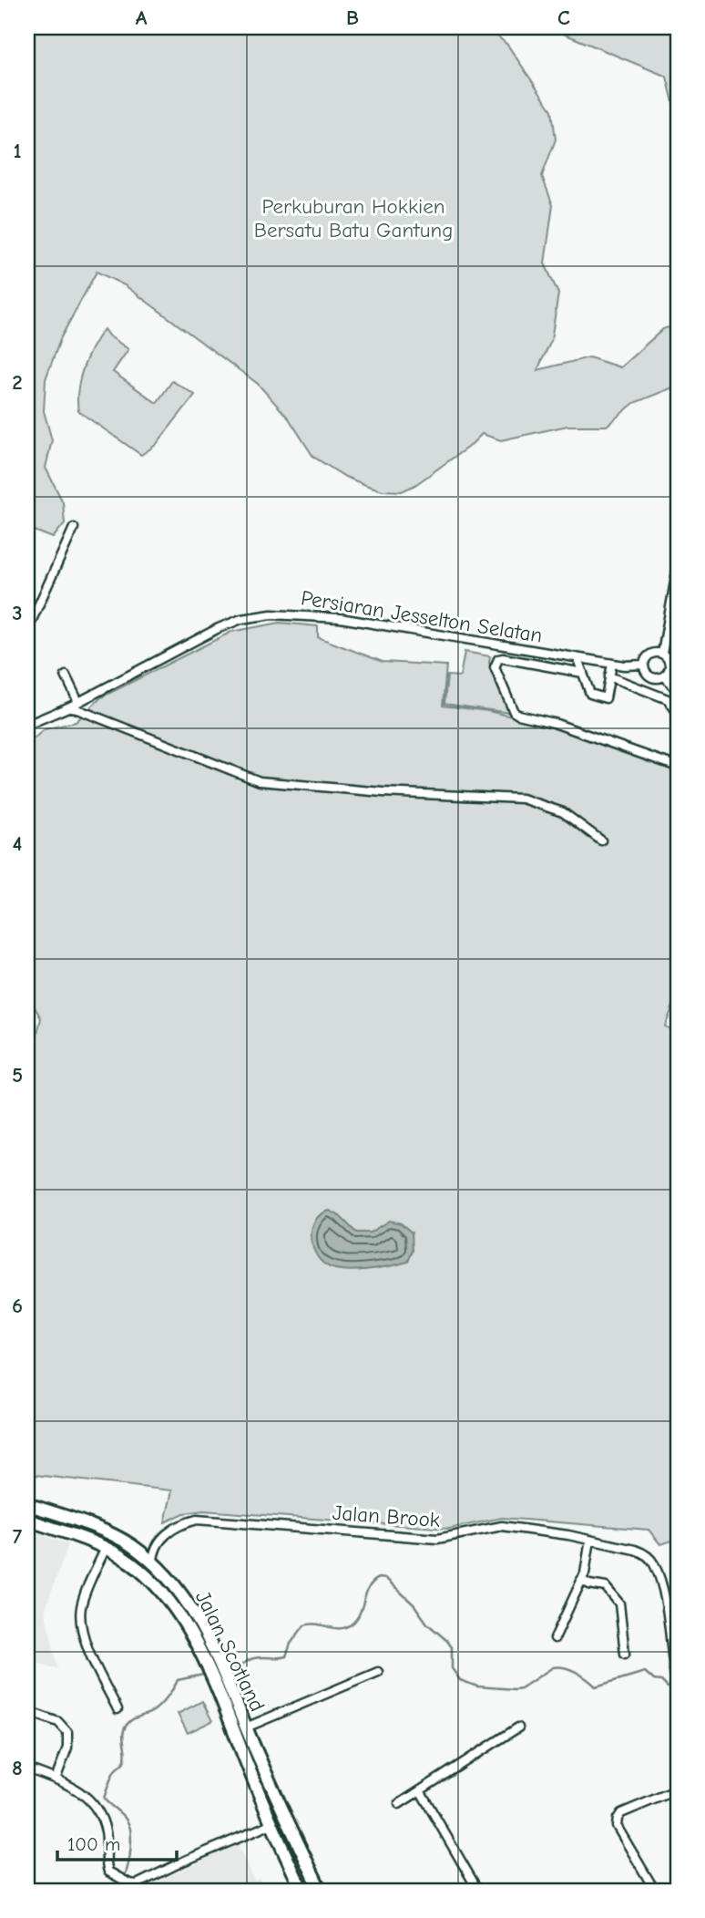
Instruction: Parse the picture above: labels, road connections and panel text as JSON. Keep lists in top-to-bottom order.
{
  "streets": {
    "main road": ["Jalan Scotland"],
    "street": ["Persiaran Jesselton Selatan", "Jalan Brook"]
  },
  "crossings": [
    ["Jalan Brook", "Jalan Scotland"]
  ],
  "parks": ["Perkuburan Hokkien Bersatu Batu Gantung"],
  "scale_bar": "100 m",
  "grid": {
    "columns": ["A", "B", "C"],
    "rows": [
      "1",
      "2",
      "3",
      "4",
      "5",
      "6",
      "7",
      "8"
    ]
  }
}
